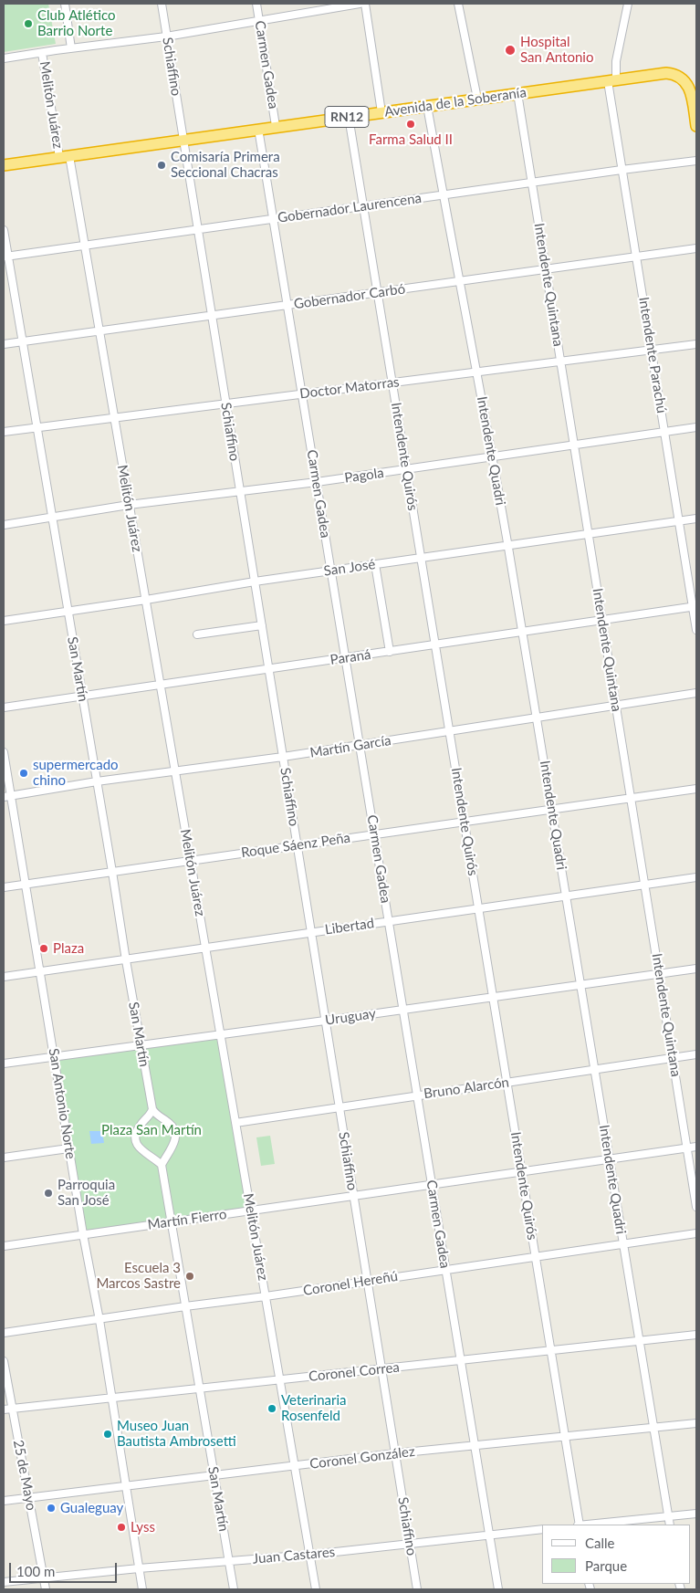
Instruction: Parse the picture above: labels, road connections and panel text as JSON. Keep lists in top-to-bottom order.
{
  "streets": {
    "highway": ["Avenida de la Soberanía", "RN12"],
    "street": [
      "Carmen Gadea",
      "Schiaffino",
      "Melitón Juárez",
      "Gobernador Laurencena",
      "Intendente Quintana",
      "Gobernador Carbó",
      "Intendente Parachú",
      "Doctor Matorras",
      "Intendente Quadri",
      "Intendente Quirós",
      "Pagola",
      "San José",
      "Paraná",
      "San Martín",
      "Martín García",
      "Roque Sáenz Peña",
      "Libertad",
      "Uruguay",
      "Bruno Alarcón",
      "San Antonio Norte",
      "Martín Fierro",
      "Coronel Hereñú",
      "Coronel Correa",
      "Coronel González",
      "25 de Mayo",
      "Juan Castares"
    ]
  },
  "crossings": [
    ["Carmen Gadea", "Avenida de la Soberanía"],
    ["Carmen Gadea", "Gobernador Laurencena"],
    ["Carmen Gadea", "Gobernador Carbó"],
    ["Carmen Gadea", "Doctor Matorras"],
    ["Carmen Gadea", "Pagola"],
    ["Carmen Gadea", "San José"],
    ["Carmen Gadea", "Paraná"],
    ["Carmen Gadea", "Martín García"],
    ["Carmen Gadea", "Roque Sáenz Peña"],
    ["Carmen Gadea", "Libertad"],
    ["Carmen Gadea", "Uruguay"],
    ["Carmen Gadea", "Bruno Alarcón"],
    ["Carmen Gadea", "Martín Fierro"],
    ["Carmen Gadea", "Coronel Hereñú"],
    ["Carmen Gadea", "Coronel Correa"],
    ["Carmen Gadea", "Coronel González"],
    ["Carmen Gadea", "Juan Castares"],
    ["Schiaffino", "Avenida de la Soberanía"],
    ["Schiaffino", "Gobernador Laurencena"],
    ["Schiaffino", "Gobernador Carbó"],
    ["Schiaffino", "Doctor Matorras"],
    ["Schiaffino", "Pagola"],
    ["Schiaffino", "San José"],
    ["Schiaffino", "Paraná"],
    ["Schiaffino", "Martín García"],
    ["Schiaffino", "Roque Sáenz Peña"],
    ["Schiaffino", "Libertad"],
    ["Schiaffino", "Uruguay"],
    ["Schiaffino", "Bruno Alarcón"],
    ["Schiaffino", "Martín Fierro"],
    ["Schiaffino", "Coronel Hereñú"],
    ["Schiaffino", "Coronel Correa"],
    ["Schiaffino", "Coronel González"],
    ["Schiaffino", "Juan Castares"],
    ["Avenida de la Soberanía", "Melitón Juárez"],
    ["Avenida de la Soberanía", "Intendente Quintana"],
    ["Avenida de la Soberanía", "Intendente Parachú"],
    ["Avenida de la Soberanía", "Intendente Quadri"],
    ["Avenida de la Soberanía", "Intendente Quirós"],
    ["Melitón Juárez", "Gobernador Laurencena"],
    ["Melitón Juárez", "Gobernador Carbó"],
    ["Melitón Juárez", "Doctor Matorras"],
    ["Melitón Juárez", "Pagola"],
    ["Melitón Juárez", "San José"],
    ["Melitón Juárez", "Paraná"],
    ["Melitón Juárez", "Martín García"],
    ["Melitón Juárez", "Roque Sáenz Peña"],
    ["Melitón Juárez", "Libertad"],
    ["Melitón Juárez", "Uruguay"],
    ["Melitón Juárez", "Bruno Alarcón"],
    ["Melitón Juárez", "Martín Fierro"],
    ["Melitón Juárez", "Coronel Hereñú"],
    ["Melitón Juárez", "Coronel Correa"],
    ["Melitón Juárez", "Coronel González"],
    ["Melitón Juárez", "Juan Castares"],
    ["Gobernador Laurencena", "Intendente Quintana"],
    ["Gobernador Laurencena", "Intendente Parachú"],
    ["Gobernador Laurencena", "Intendente Quadri"],
    ["Gobernador Laurencena", "Intendente Quirós"],
    ["Gobernador Laurencena", "San Martín"],
    ["Intendente Quintana", "Gobernador Carbó"],
    ["Intendente Quintana", "Doctor Matorras"],
    ["Intendente Quintana", "Pagola"],
    ["Intendente Quintana", "San José"],
    ["Intendente Quintana", "Paraná"],
    ["Intendente Quintana", "Martín García"],
    ["Intendente Quintana", "Roque Sáenz Peña"],
    ["Intendente Quintana", "Libertad"],
    ["Intendente Quintana", "Uruguay"],
    ["Intendente Quintana", "Bruno Alarcón"],
    ["Intendente Quintana", "Martín Fierro"],
    ["Gobernador Carbó", "Intendente Parachú"],
    ["Gobernador Carbó", "Intendente Quadri"],
    ["Gobernador Carbó", "Intendente Quirós"],
    ["Gobernador Carbó", "San Martín"],
    ["Intendente Parachú", "Doctor Matorras"],
    ["Intendente Parachú", "Pagola"],
    ["Intendente Parachú", "San José"],
    ["Intendente Parachú", "Paraná"],
    ["Doctor Matorras", "Intendente Quadri"],
    ["Doctor Matorras", "Intendente Quirós"],
    ["Doctor Matorras", "San Martín"],
    ["Intendente Quadri", "Pagola"],
    ["Intendente Quadri", "San José"],
    ["Intendente Quadri", "Paraná"],
    ["Intendente Quadri", "Martín García"],
    ["Intendente Quadri", "Roque Sáenz Peña"],
    ["Intendente Quadri", "Libertad"],
    ["Intendente Quadri", "Uruguay"],
    ["Intendente Quadri", "Bruno Alarcón"],
    ["Intendente Quadri", "Martín Fierro"],
    ["Intendente Quadri", "Coronel Hereñú"],
    ["Intendente Quadri", "Coronel Correa"],
    ["Intendente Quadri", "Coronel González"],
    ["Intendente Quirós", "Pagola"],
    ["Intendente Quirós", "San José"],
    ["Intendente Quirós", "Paraná"],
    ["Intendente Quirós", "Martín García"],
    ["Intendente Quirós", "Roque Sáenz Peña"],
    ["Intendente Quirós", "Libertad"],
    ["Intendente Quirós", "Uruguay"],
    ["Intendente Quirós", "Bruno Alarcón"],
    ["Intendente Quirós", "Martín Fierro"],
    ["Intendente Quirós", "Coronel Hereñú"],
    ["Intendente Quirós", "Coronel Correa"],
    ["Intendente Quirós", "Coronel González"],
    ["Pagola", "San Martín"],
    ["San José", "San Martín"],
    ["Paraná", "San Martín"],
    ["San Martín", "Martín García"],
    ["San Martín", "Roque Sáenz Peña"],
    ["San Martín", "Libertad"],
    ["San Martín", "Uruguay"],
    ["San Martín", "Martín Fierro"],
    ["San Martín", "Coronel Hereñú"],
    ["San Martín", "Coronel Correa"],
    ["San Martín", "Coronel González"],
    ["San Martín", "Juan Castares"],
    ["Martín García", "San Antonio Norte"],
    ["Roque Sáenz Peña", "San Antonio Norte"],
    ["Libertad", "San Antonio Norte"],
    ["Uruguay", "San Antonio Norte"],
    ["San Antonio Norte", "Martín Fierro"],
    ["San Antonio Norte", "Coronel Hereñú"],
    ["San Antonio Norte", "Coronel Correa"],
    ["San Antonio Norte", "Coronel González"],
    ["San Antonio Norte", "Juan Castares"],
    ["Coronel Correa", "25 de Mayo"],
    ["Coronel González", "25 de Mayo"],
    ["25 de Mayo", "Juan Castares"]
  ],
  "parks": ["Plaza San Martín"],
  "places": [
    "Club Atlético Barrio Norte",
    "Hospital San Antonio",
    "Farma Salud II",
    "Comisaría Primera Seccional Chacras",
    "supermercado chino",
    "Plaza",
    "Parroquia San José",
    "Escuela 3 Marcos Sastre",
    "Veterinaria Rosenfeld",
    "Museo Juan Bautista Ambrosetti",
    "Gualeguay",
    "Lyss"
  ],
  "legend": ["Calle", "Parque"],
  "scale_bar": "100 m"
}
